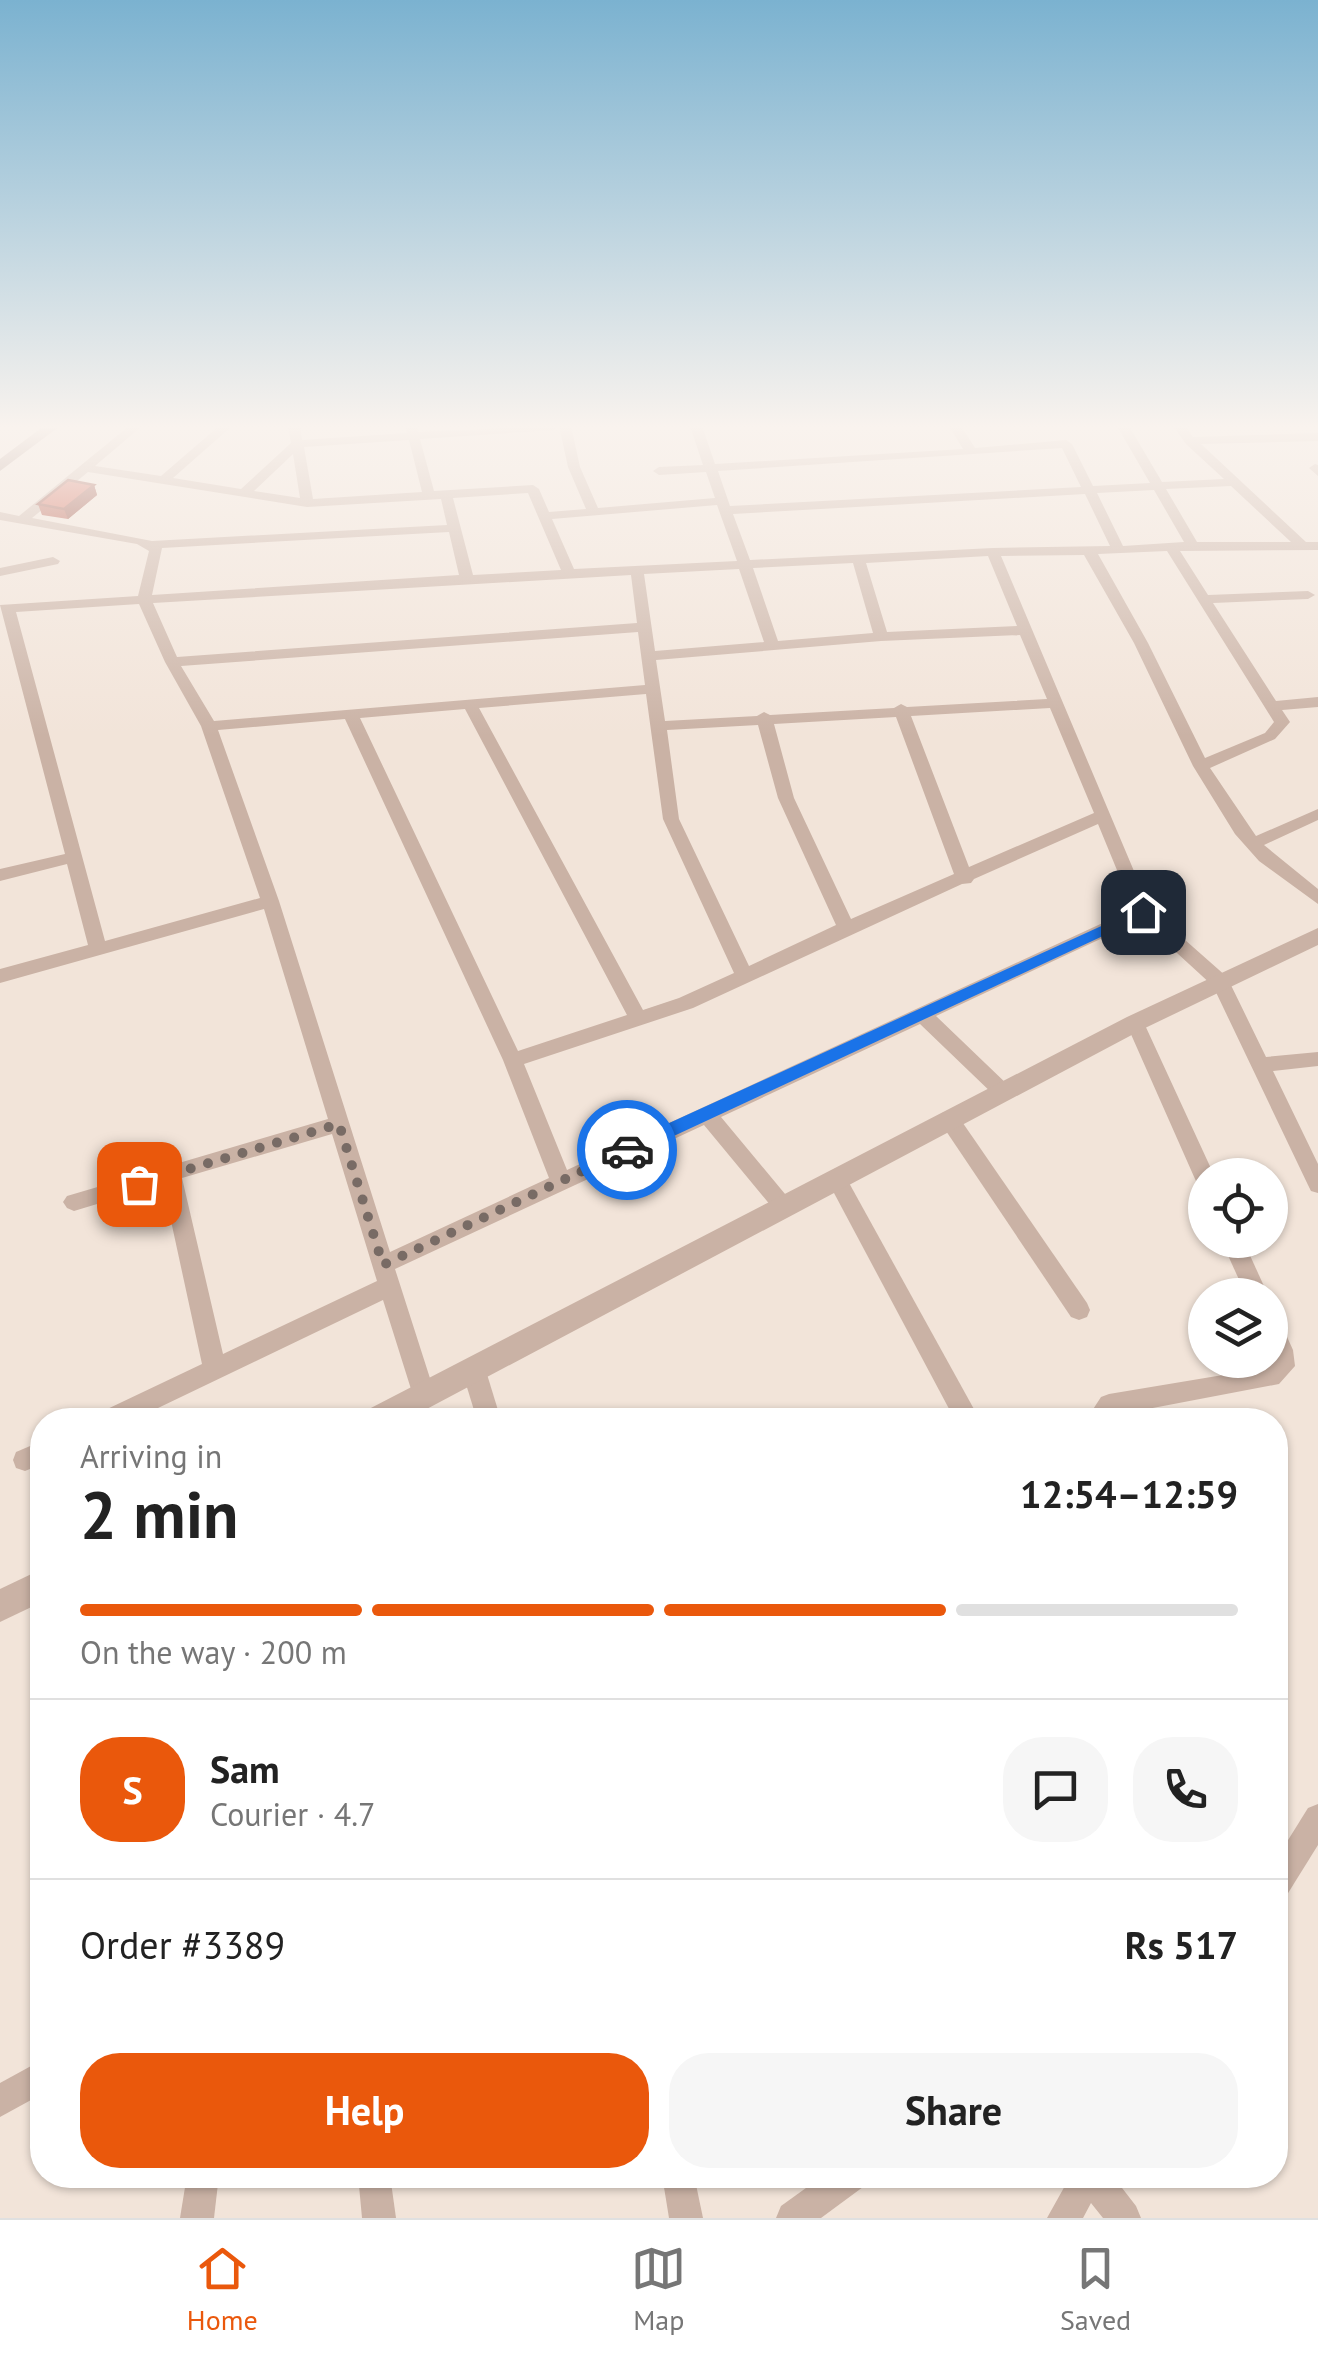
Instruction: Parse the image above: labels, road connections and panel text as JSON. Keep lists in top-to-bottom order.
{
  "page": {
    "heading": ["2 min", "Arriving in", "12:54–12:59"],
    "panel": [
      "Sam",
      "Courier · 4.7",
      "Order #3389",
      "Rs 517"
    ],
    "bar": "On the way · 200 m",
    "round": "S",
    "buttons": ["Help", "Share"],
    "tabs": ["Home", "Map", "Saved"]
  }
}
